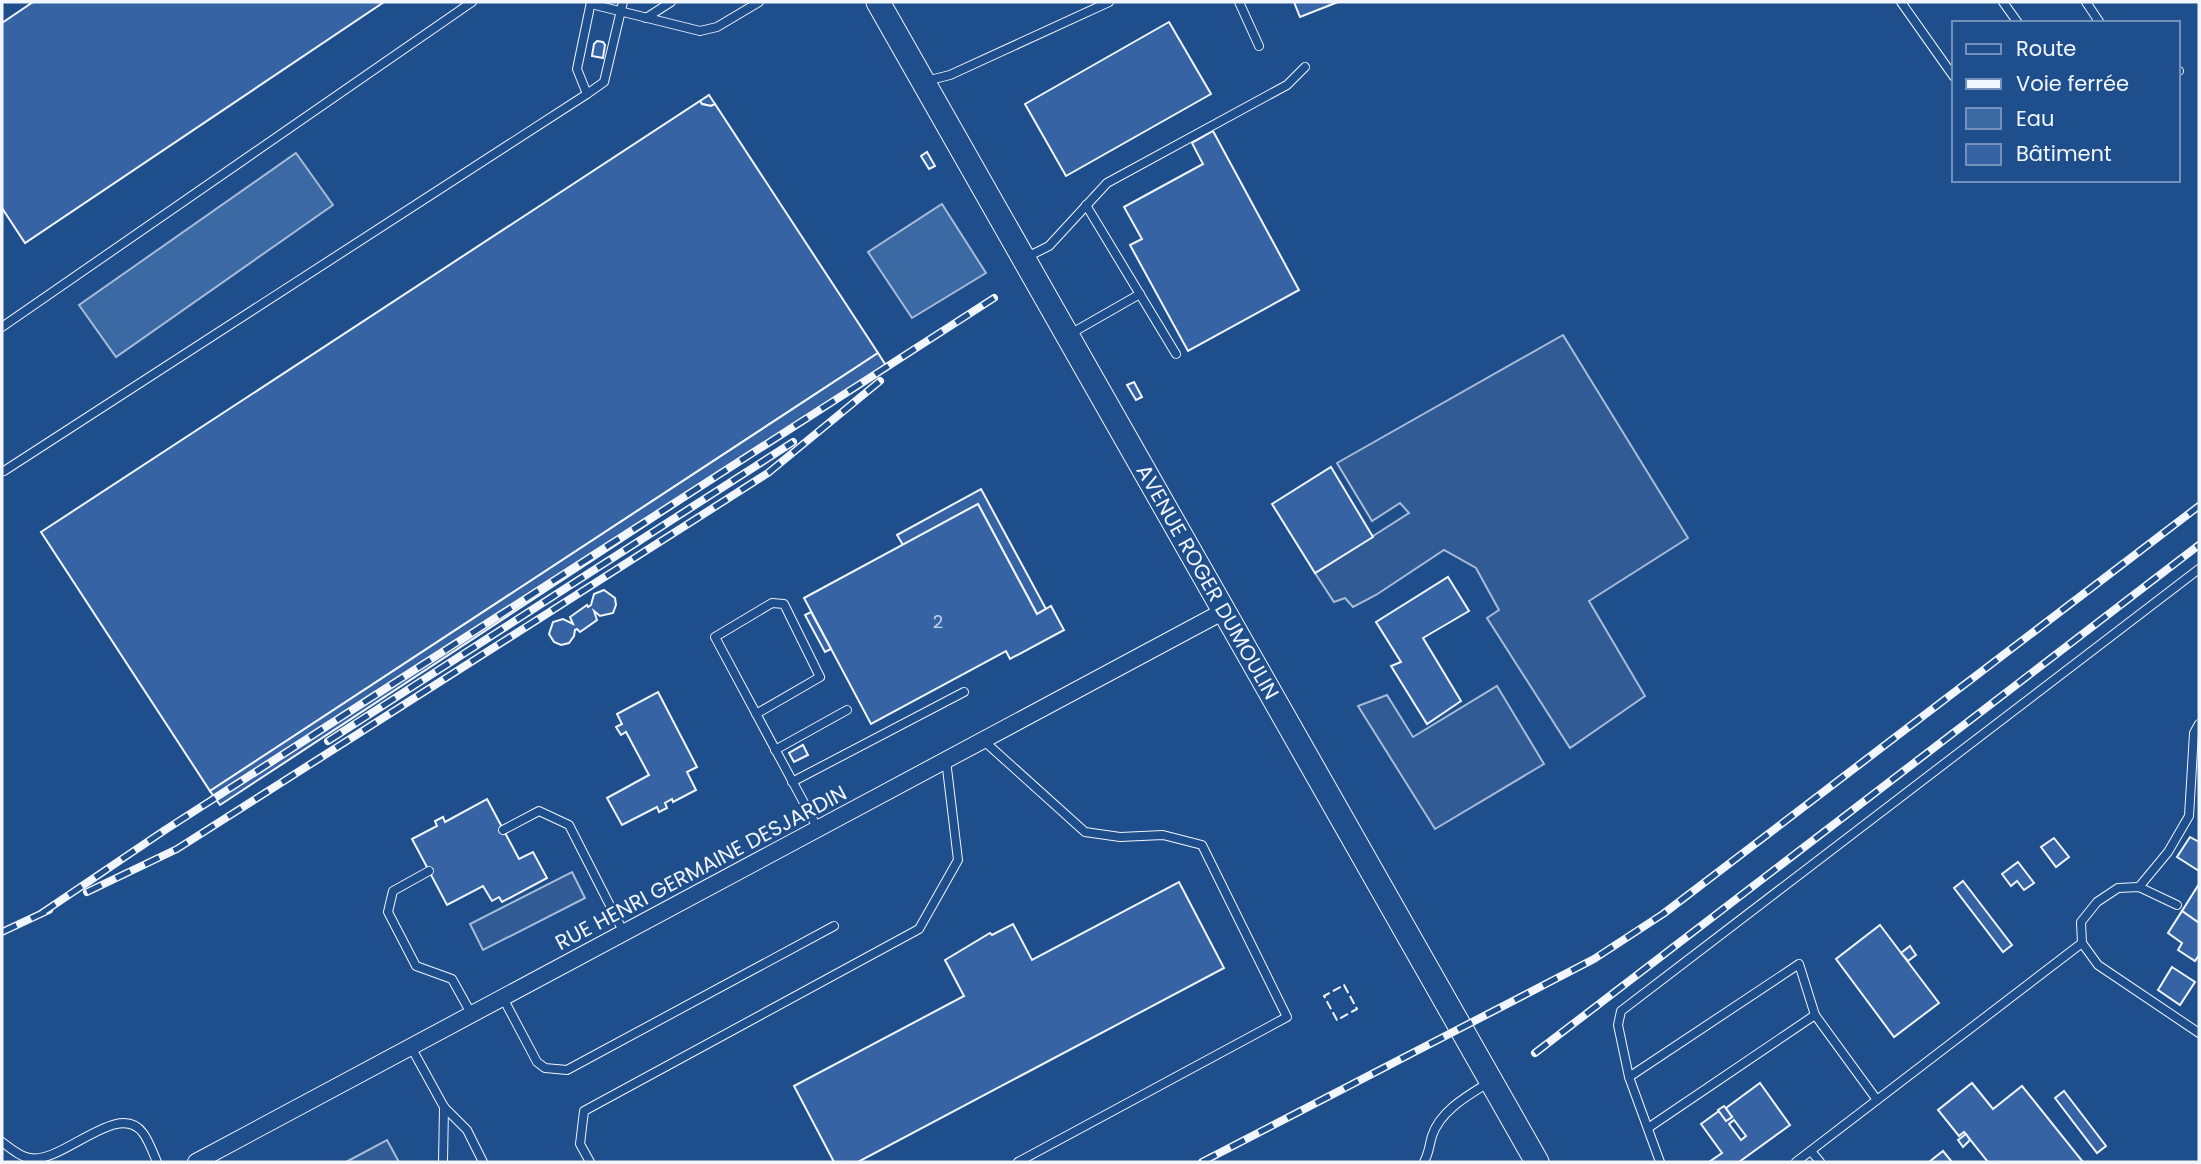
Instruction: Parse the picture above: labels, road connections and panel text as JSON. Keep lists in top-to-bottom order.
{
  "streets": {
    "main road": ["AVENUE ROGER DUMOULIN"],
    "street": ["RUE HENRI GERMAINE DESJARDIN"]
  },
  "crossings": [
    ["AVENUE ROGER DUMOULIN", "RUE HENRI GERMAINE DESJARDIN"]
  ],
  "house_numbers": ["2"],
  "legend": [
    "Route",
    "Voie ferrée",
    "Eau",
    "Bâtiment"
  ]
}
